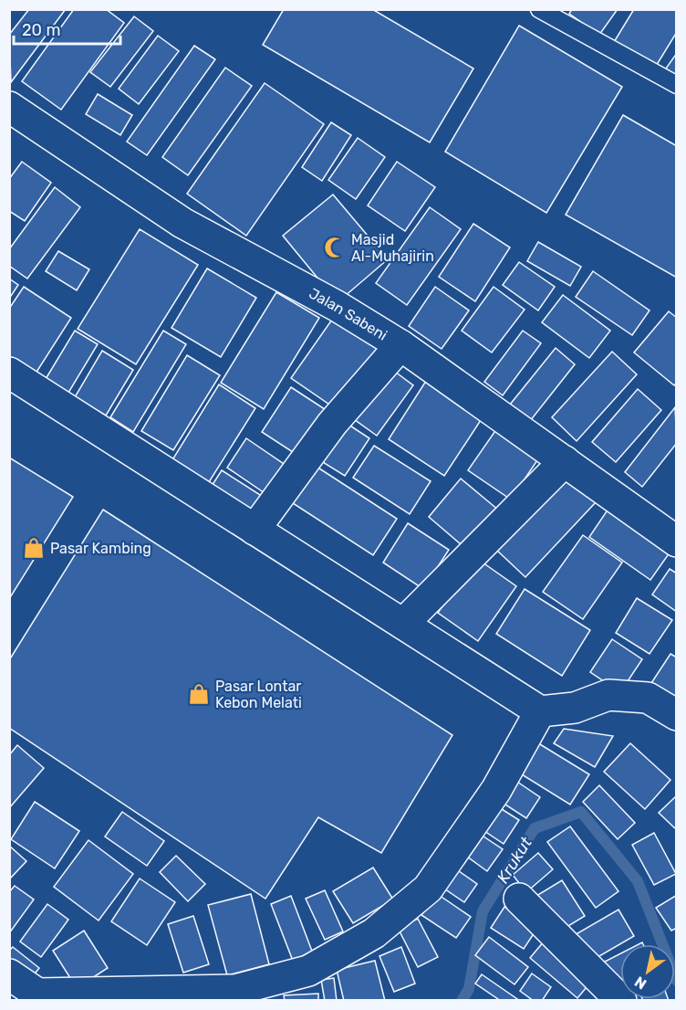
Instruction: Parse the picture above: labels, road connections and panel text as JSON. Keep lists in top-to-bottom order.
{
  "streets": {
    "street": ["Jalan Sabeni"]
  },
  "water": ["Krukut"],
  "places": {
    "mosque": ["Masjid Al-Muhajirin"],
    "shop": ["Pasar Kambing", "Pasar Lontar Kebon Melati"]
  },
  "scale_bar": "20 m",
  "north": "bottom left"
}
